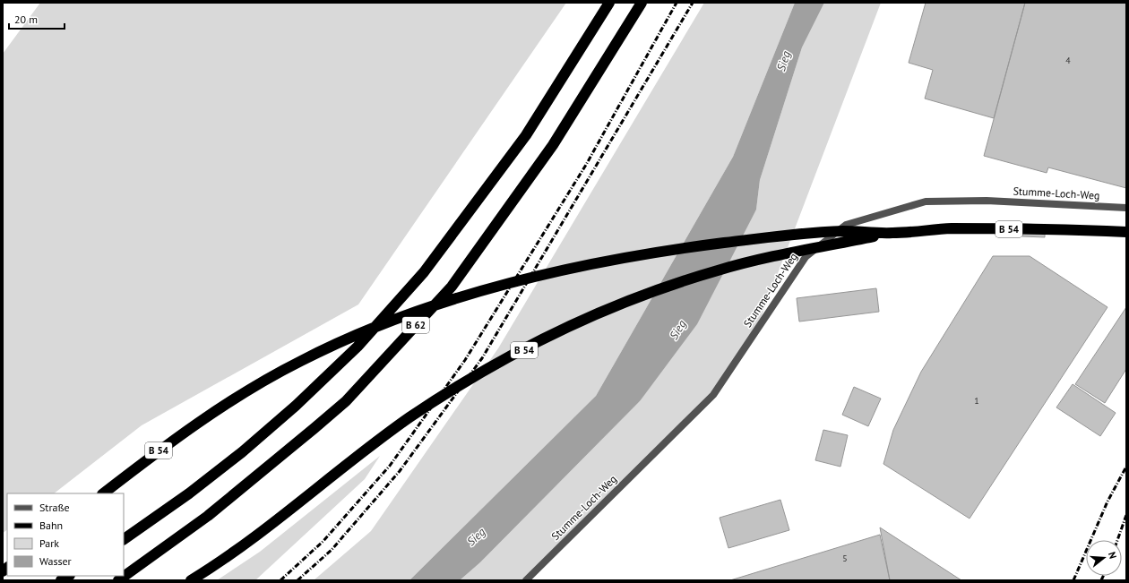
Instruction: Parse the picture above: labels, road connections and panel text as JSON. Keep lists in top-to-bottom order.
{
  "streets": {
    "highway": ["B 54", "B 62"],
    "street": ["Stumme-Loch-Weg"]
  },
  "water": ["Sieg"],
  "house_numbers": ["4", "1", "5"],
  "legend": [
    "Straße",
    "Bahn",
    "Park",
    "Wasser"
  ],
  "scale_bar": "20 m",
  "north": "right"
}
